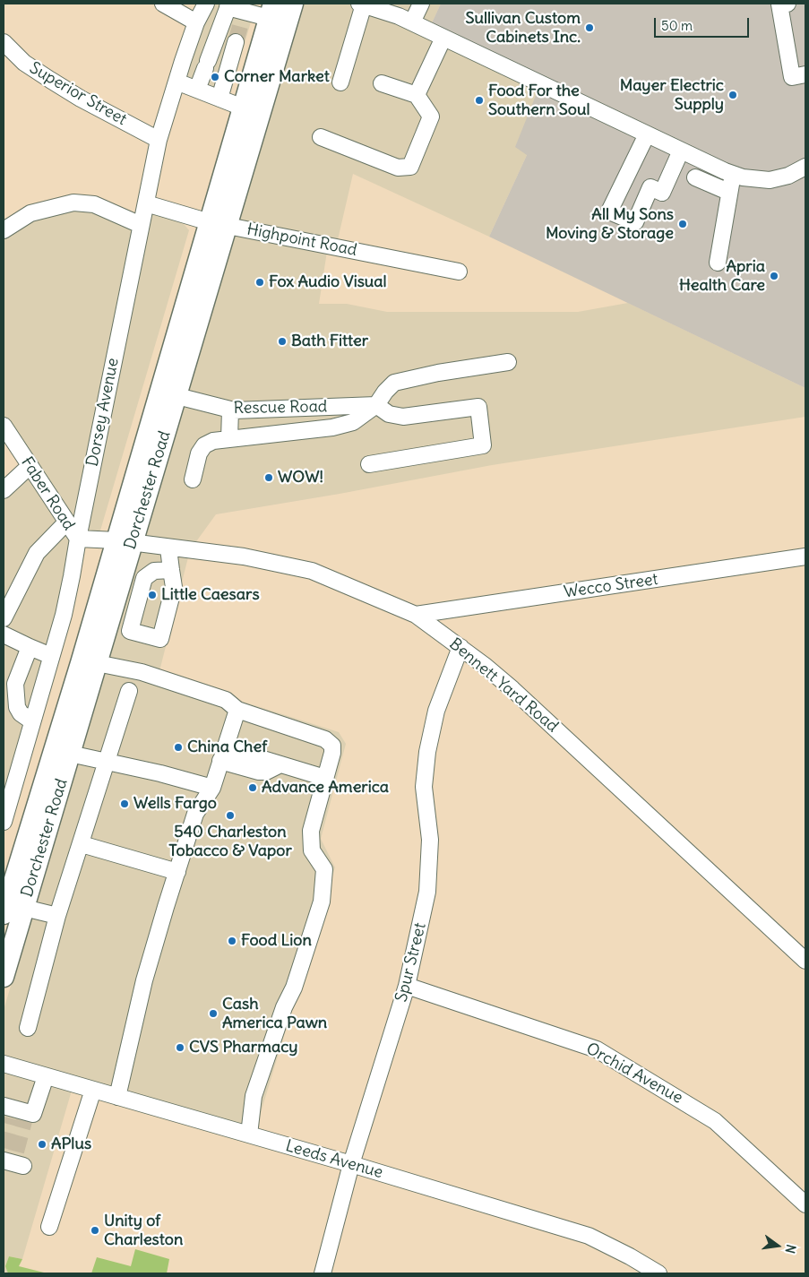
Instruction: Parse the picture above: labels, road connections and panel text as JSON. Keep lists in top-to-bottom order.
{
  "streets": {
    "main road": ["Dorchester Road"],
    "street": [
      "Superior Street",
      "Highpoint Road",
      "Rescue Road",
      "Dorsey Avenue",
      "Faber Road",
      "Wecco Street",
      "Bennett Yard Road",
      "Spur Street",
      "Orchid Avenue",
      "Leeds Avenue"
    ]
  },
  "crossings": [
    ["Superior Street", "Dorsey Avenue"],
    ["Highpoint Road", "Dorsey Avenue"],
    ["Highpoint Road", "Dorchester Road"],
    ["Rescue Road", "Dorchester Road"],
    ["Dorsey Avenue", "Faber Road"],
    ["Dorsey Avenue", "Bennett Yard Road"],
    ["Dorchester Road", "Bennett Yard Road"],
    ["Faber Road", "Bennett Yard Road"],
    ["Wecco Street", "Bennett Yard Road"],
    ["Bennett Yard Road", "Spur Street"],
    ["Spur Street", "Orchid Avenue"],
    ["Spur Street", "Leeds Avenue"]
  ],
  "places": [
    "Sullivan Custom Cabinets Inc.",
    "Corner Market",
    "Mayer Electric Supply",
    "Food For the Southern Soul",
    "All My Sons Moving & Storage",
    "Apria Health Care",
    "Fox Audio Visual",
    "Bath Fitter",
    "WOW!",
    "Little Caesars",
    "China Chef",
    "Advance America",
    "Wells Fargo",
    "540 Charleston Tobacco & Vapor",
    "Food Lion",
    "Cash America Pawn",
    "CVS Pharmacy",
    "APlus",
    "Unity of Charleston"
  ],
  "scale_bar": "50 m",
  "north": "right"
}
